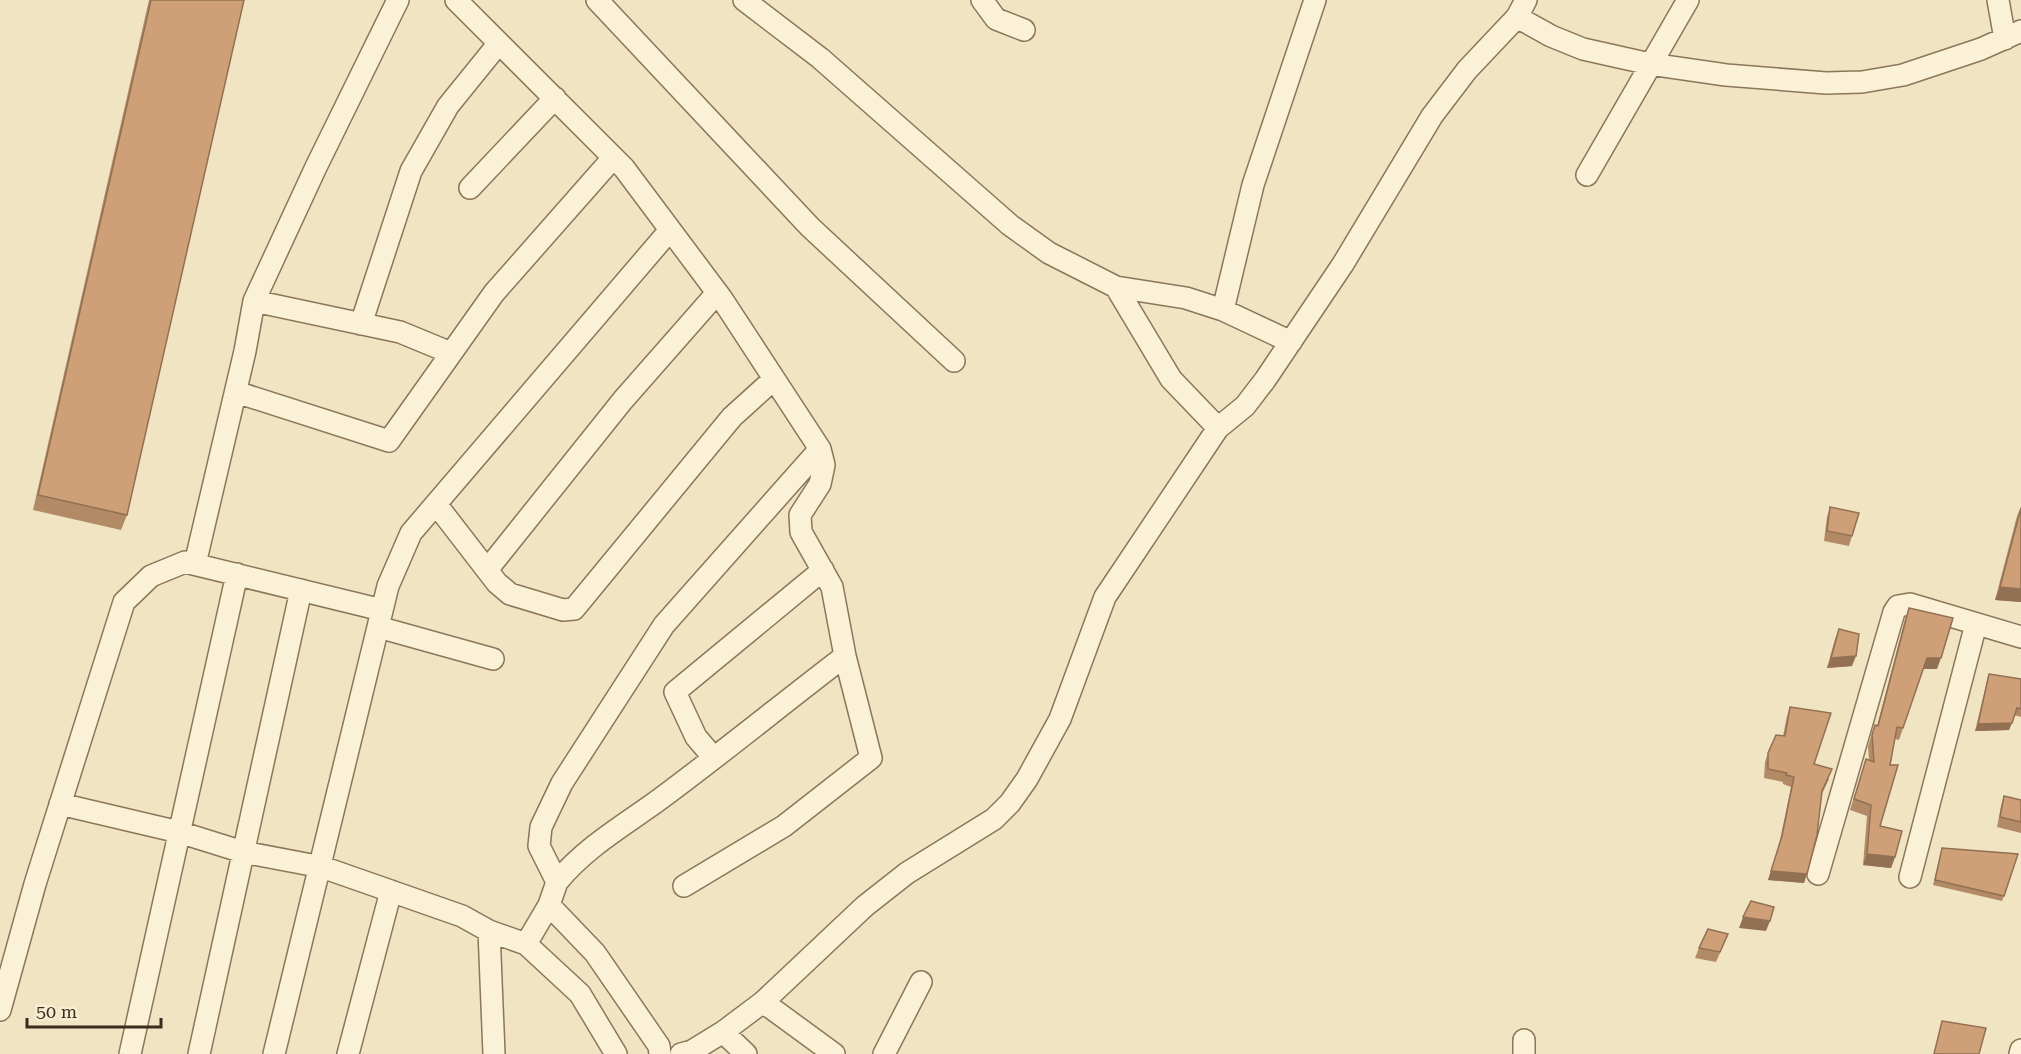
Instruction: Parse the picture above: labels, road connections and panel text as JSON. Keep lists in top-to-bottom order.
{
  "scale_bar": "50 m"
}
